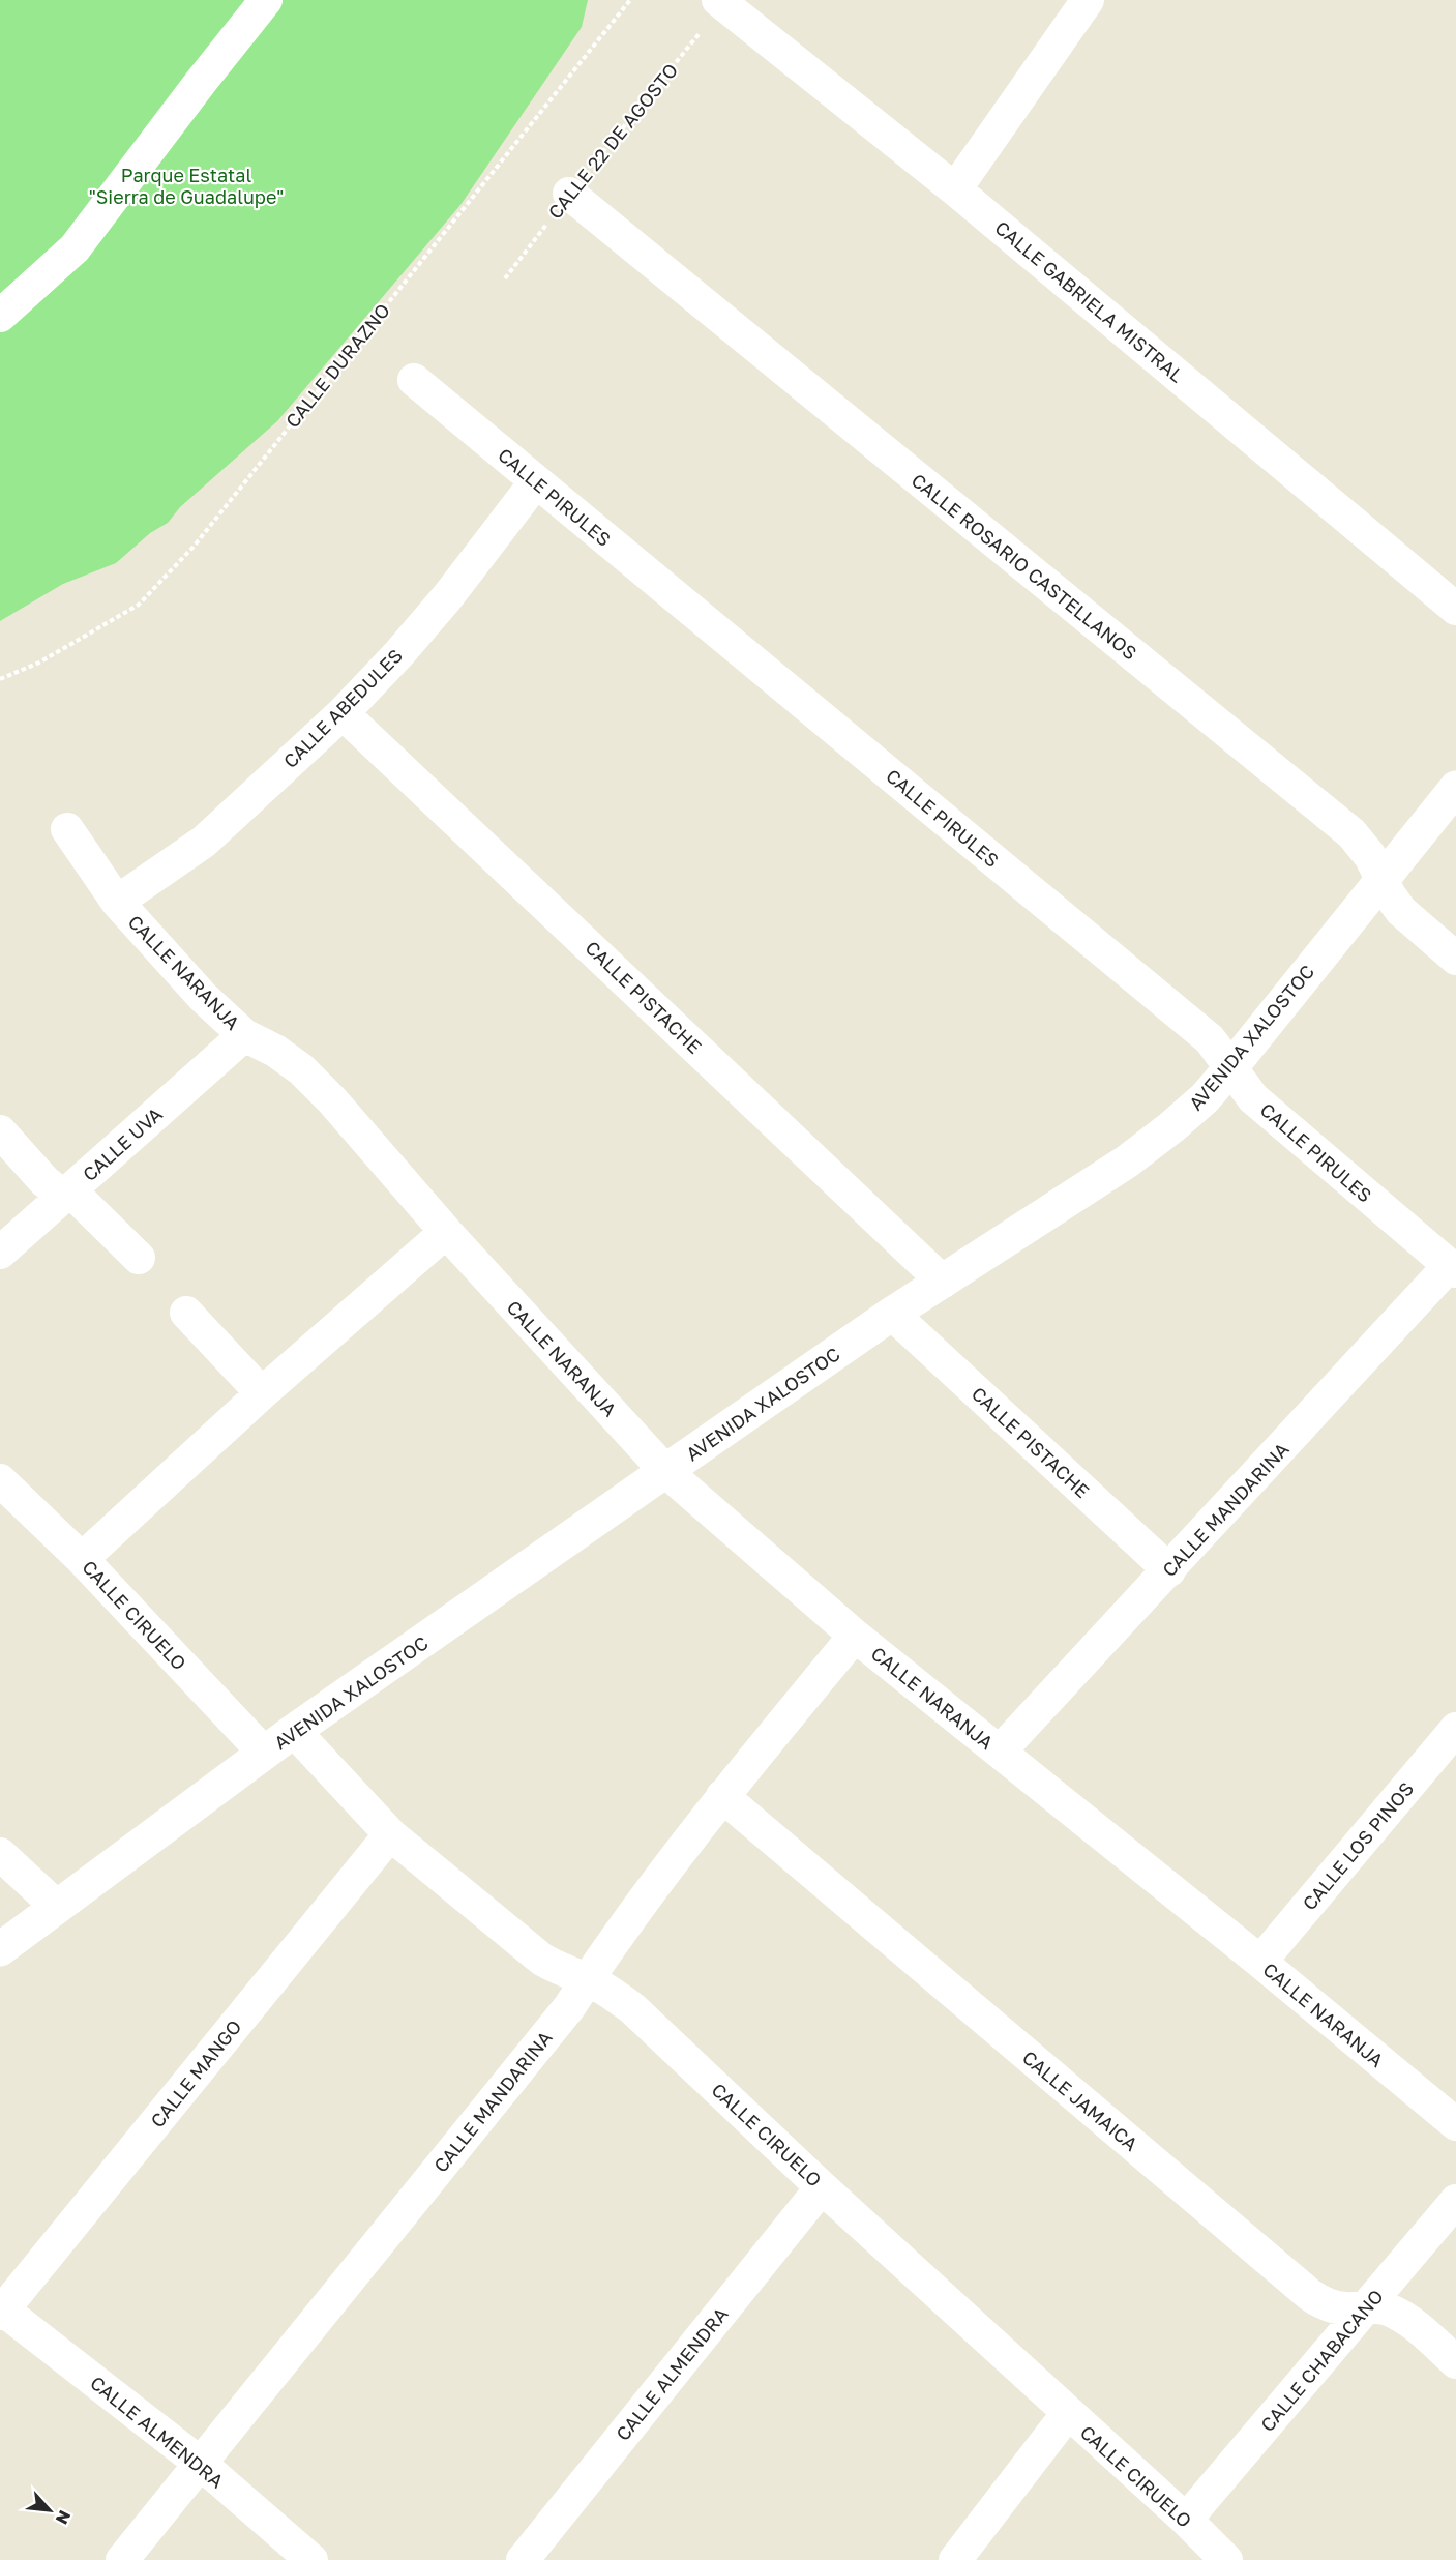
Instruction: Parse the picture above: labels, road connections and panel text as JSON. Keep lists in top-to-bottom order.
{
  "streets": {
    "street": [
      "CALLE GABRIELA MISTRAL",
      "CALLE PIRULES",
      "CALLE ROSARIO CASTELLANOS",
      "CALLE ABEDULES",
      "CALLE NARANJA",
      "CALLE PISTACHE",
      "AVENIDA XALOSTOC",
      "CALLE UVA",
      "CALLE MANDARINA",
      "CALLE CIRUELO",
      "CALLE LOS PINOS",
      "CALLE MANGO",
      "CALLE JAMAICA",
      "CALLE CHABACANO",
      "CALLE ALMENDRA"
    ],
    "path": ["CALLE 22 DE AGOSTO", "CALLE DURAZNO"]
  },
  "crossings": [
    ["CALLE 22 DE AGOSTO", "CALLE GABRIELA MISTRAL"],
    ["CALLE 22 DE AGOSTO", "CALLE ROSARIO CASTELLANOS"],
    ["CALLE PIRULES", "CALLE ABEDULES"],
    ["CALLE PIRULES", "AVENIDA XALOSTOC"],
    ["CALLE PIRULES", "CALLE MANDARINA"],
    ["CALLE ROSARIO CASTELLANOS", "AVENIDA XALOSTOC"],
    ["CALLE ABEDULES", "CALLE NARANJA"],
    ["CALLE ABEDULES", "CALLE PISTACHE"],
    ["CALLE NARANJA", "AVENIDA XALOSTOC"],
    ["CALLE NARANJA", "CALLE UVA"],
    ["CALLE NARANJA", "CALLE MANDARINA"],
    ["CALLE NARANJA", "CALLE LOS PINOS"],
    ["CALLE PISTACHE", "AVENIDA XALOSTOC"],
    ["CALLE PISTACHE", "CALLE MANDARINA"],
    ["AVENIDA XALOSTOC", "CALLE CIRUELO"],
    ["CALLE MANDARINA", "CALLE CIRUELO"],
    ["CALLE MANDARINA", "CALLE JAMAICA"],
    ["CALLE MANDARINA", "CALLE ALMENDRA"],
    ["CALLE CIRUELO", "CALLE MANGO"],
    ["CALLE CIRUELO", "CALLE CHABACANO"],
    ["CALLE CIRUELO", "CALLE ALMENDRA"],
    ["CALLE MANGO", "CALLE ALMENDRA"],
    ["CALLE JAMAICA", "CALLE CHABACANO"]
  ],
  "parks": ["Parque Estatal \"Sierra de Guadalupe\""],
  "north": "bottom right"
}
